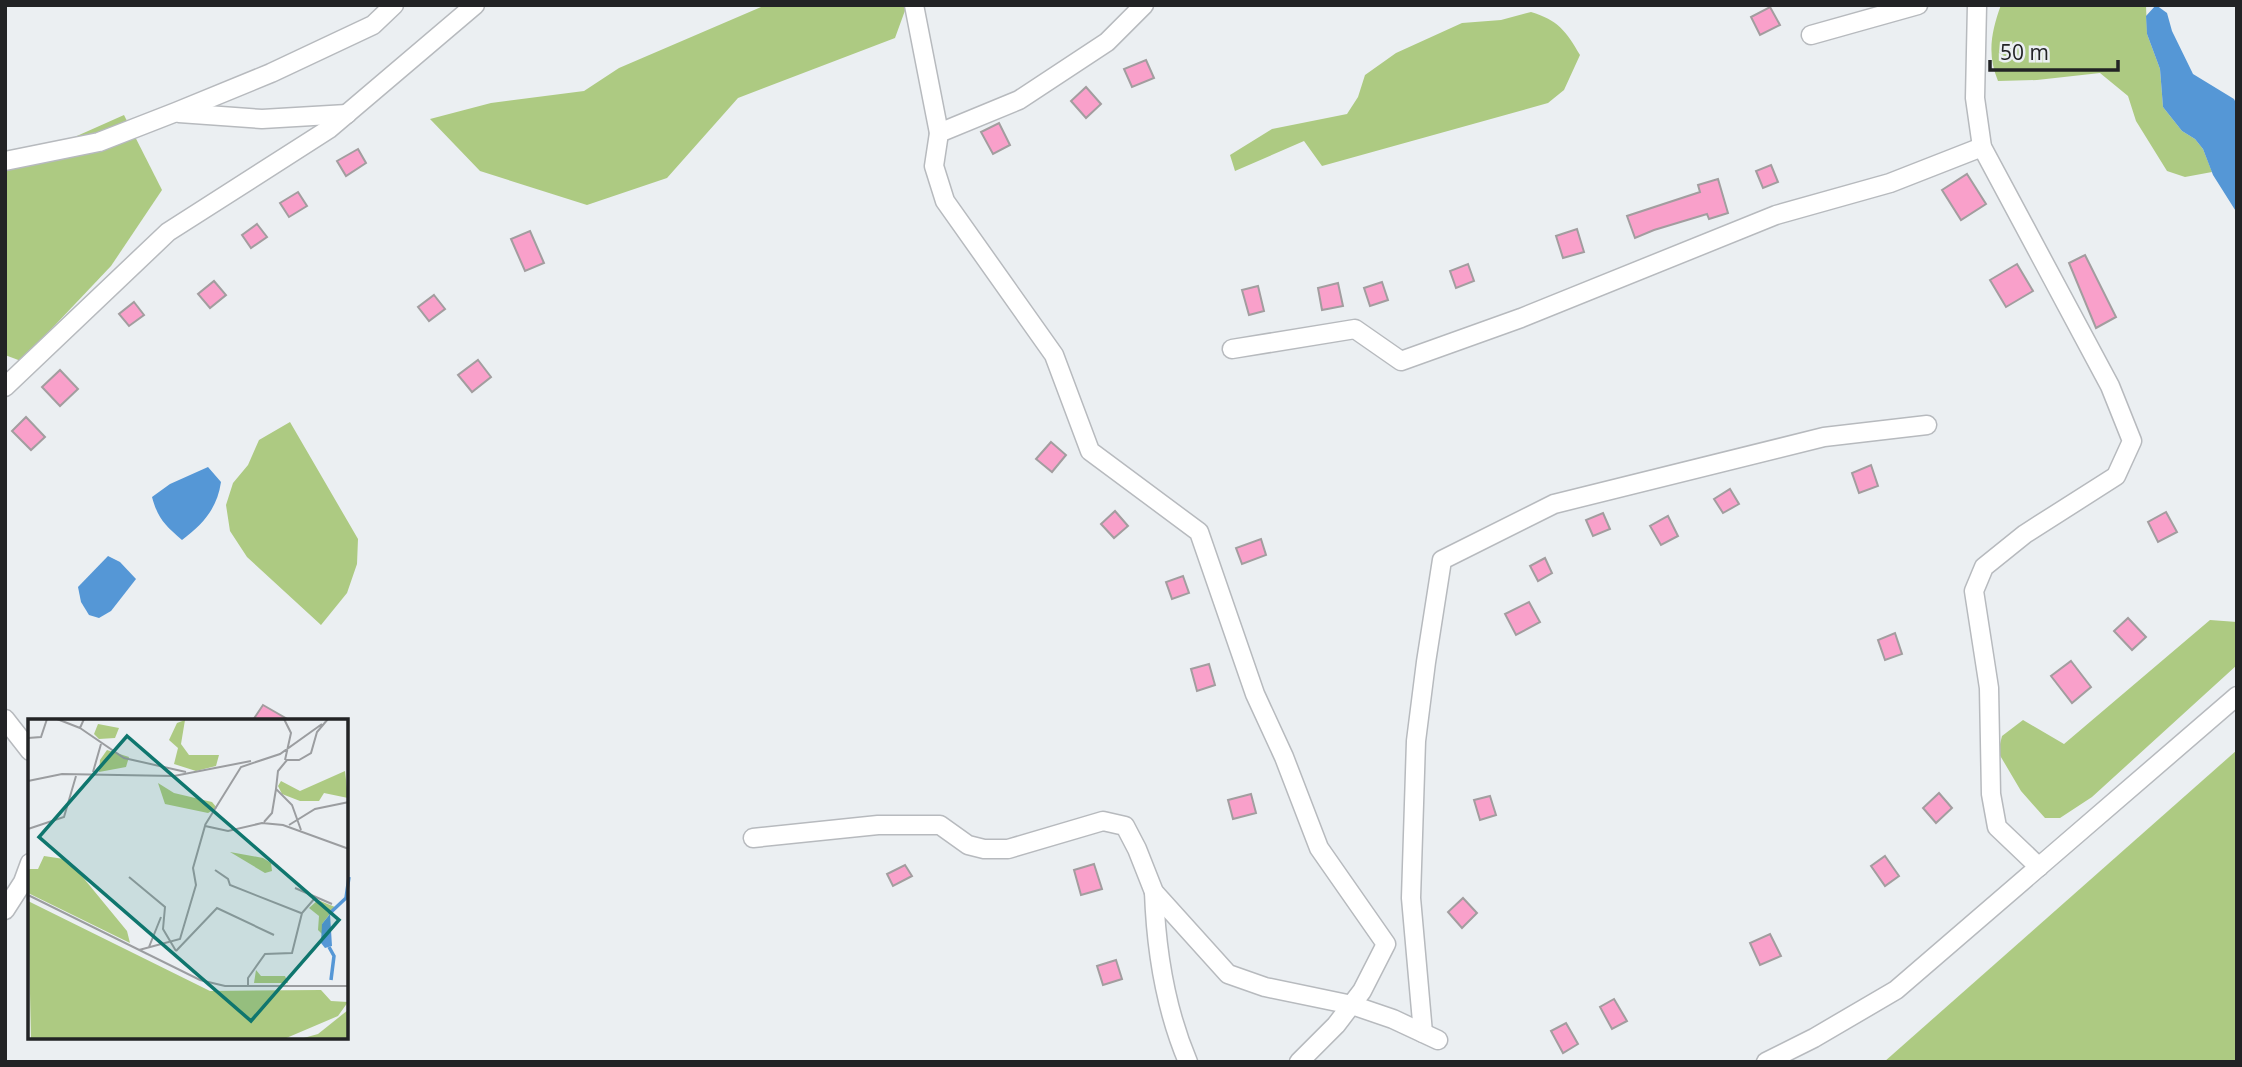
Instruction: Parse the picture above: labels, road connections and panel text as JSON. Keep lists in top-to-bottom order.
{
  "scale_bar": "50 m"
}
